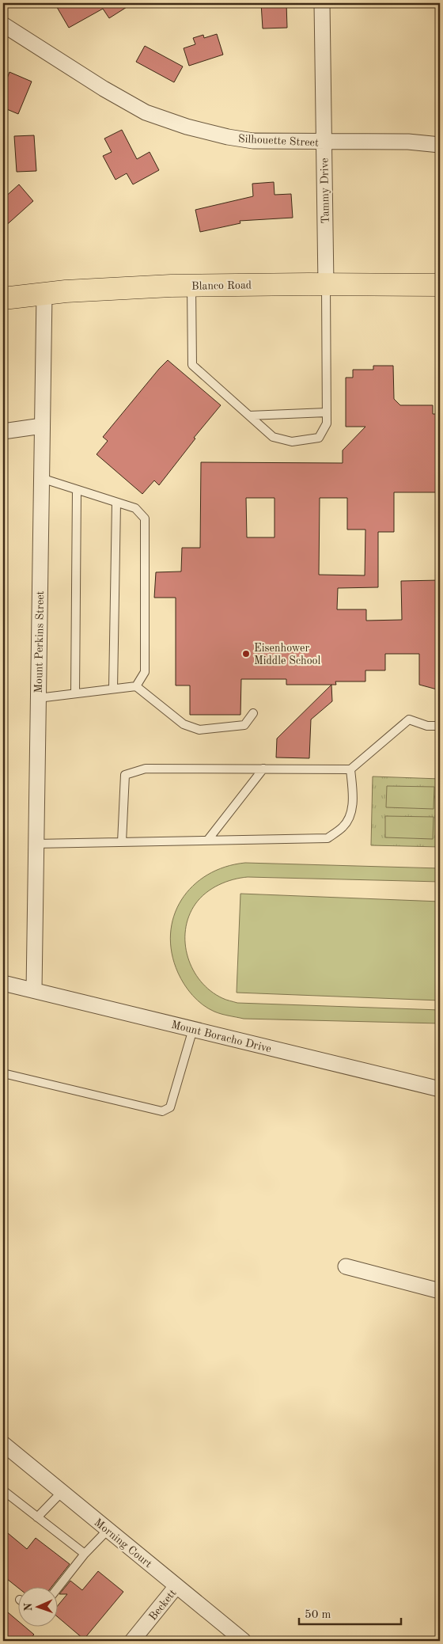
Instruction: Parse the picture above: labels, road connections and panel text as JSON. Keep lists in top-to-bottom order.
{
  "streets": {
    "main road": ["Blanco Road"],
    "street": [
      "Silhouette Street",
      "Tammy Drive",
      "Mount Perkins Street",
      "Mount Boracho Drive",
      "Morning Court",
      "Beckett"
    ]
  },
  "crossings": [
    ["Silhouette Street", "Tammy Drive"],
    ["Tammy Drive", "Blanco Road"],
    ["Blanco Road", "Mount Perkins Street"],
    ["Mount Perkins Street", "Mount Boracho Drive"],
    ["Morning Court", "Beckett"]
  ],
  "places": ["Eisenhower Middle School"],
  "scale_bar": "50 m",
  "north": "left"
}
